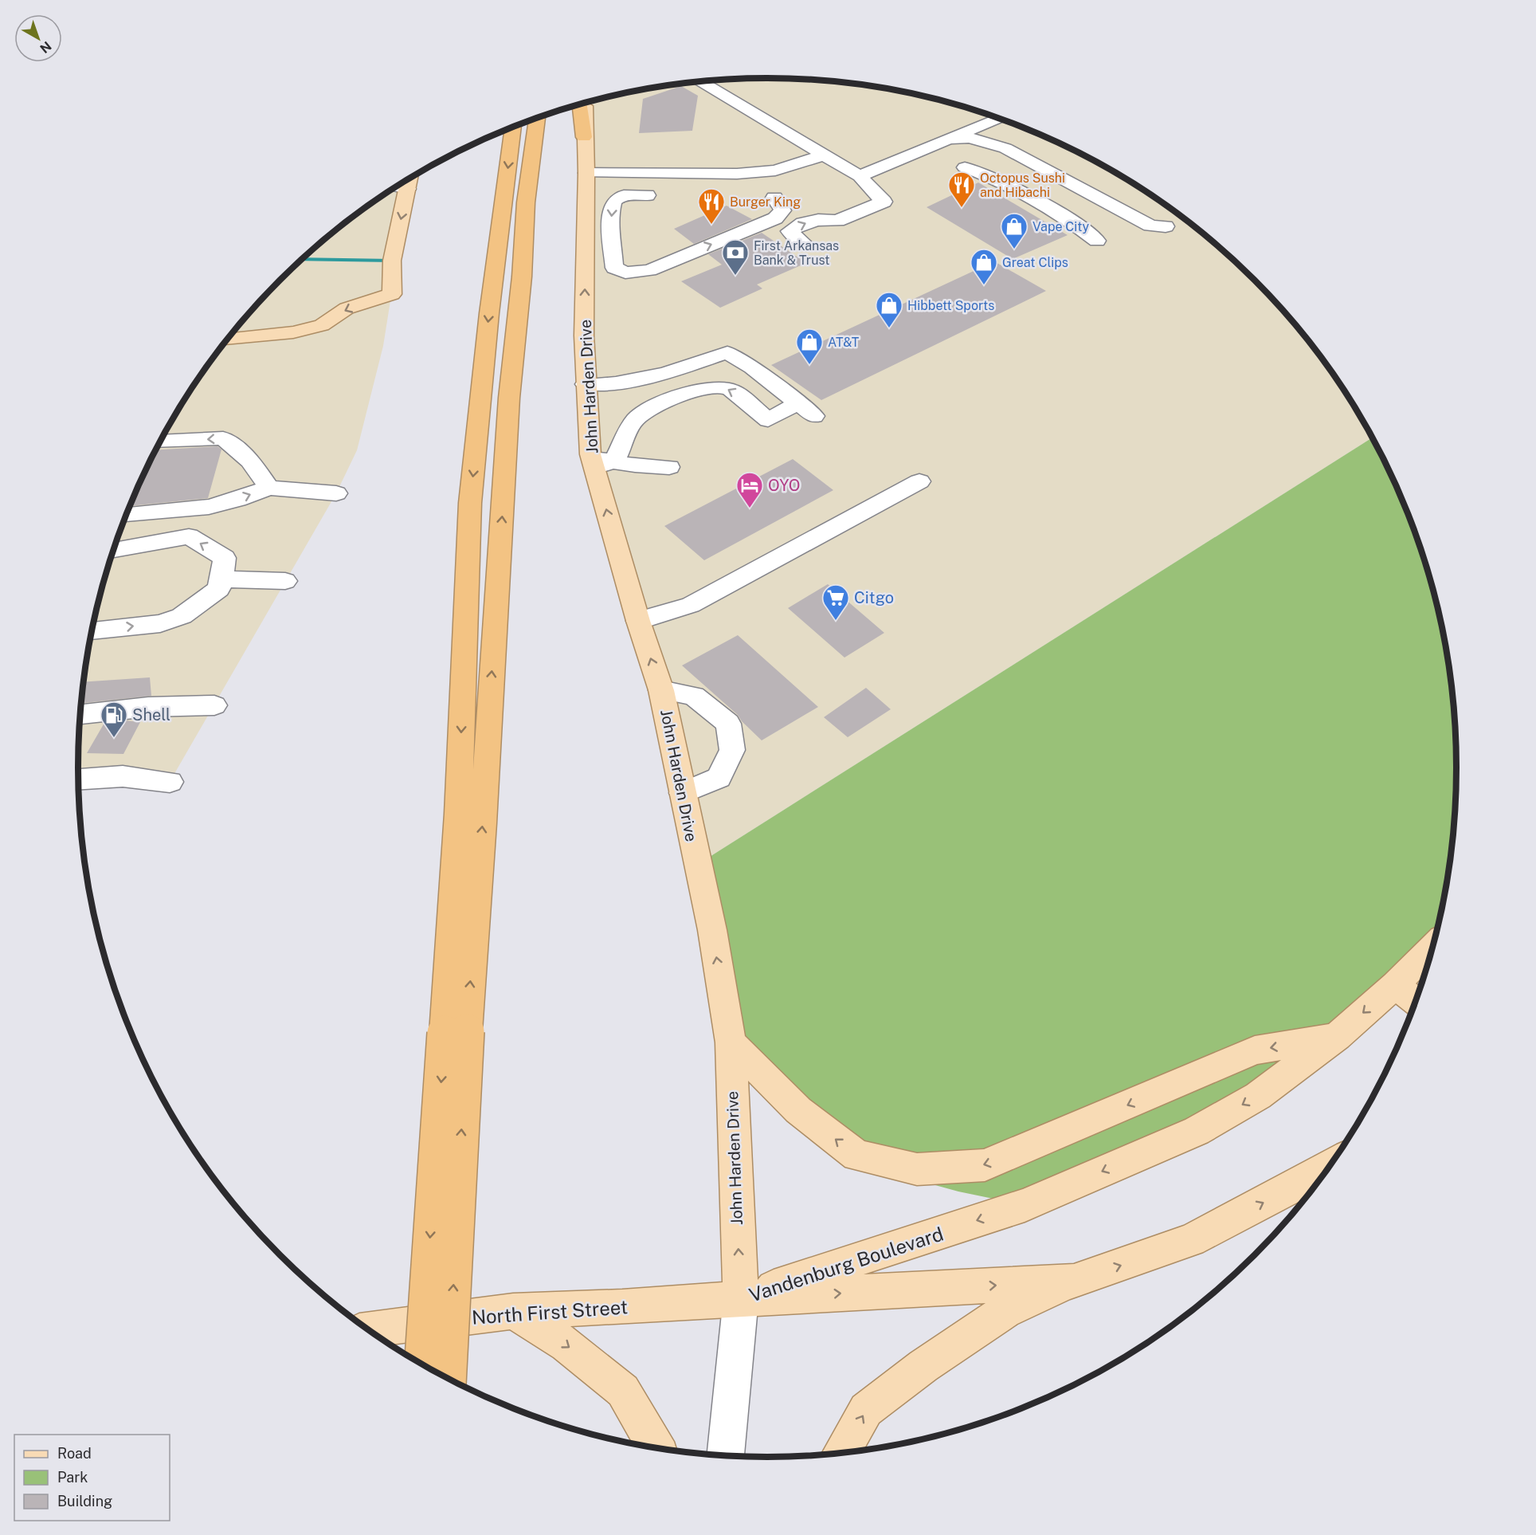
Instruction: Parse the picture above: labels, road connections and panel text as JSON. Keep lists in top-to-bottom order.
{
  "streets": {
    "main road": ["John Harden Drive", "Vandenburg Boulevard", "North First Street"]
  },
  "crossings": [
    ["John Harden Drive", "Vandenburg Boulevard"],
    ["John Harden Drive", "North First Street"],
    ["Vandenburg Boulevard", "North First Street"]
  ],
  "one_way": ["John Harden Drive"],
  "places": {
    "restaurant": ["Octopus Sushi and Hibachi", "Burger King"],
    "shop": [
      "Vape City",
      "Great Clips",
      "Hibbett Sports",
      "AT&T"
    ],
    "bank": ["First Arkansas Bank & Trust"],
    "hotel": ["OYO"],
    "supermarket": ["Citgo"],
    "fuel station": ["Shell"]
  },
  "legend": ["Road", "Park", "Building"],
  "north": "bottom right"
}
